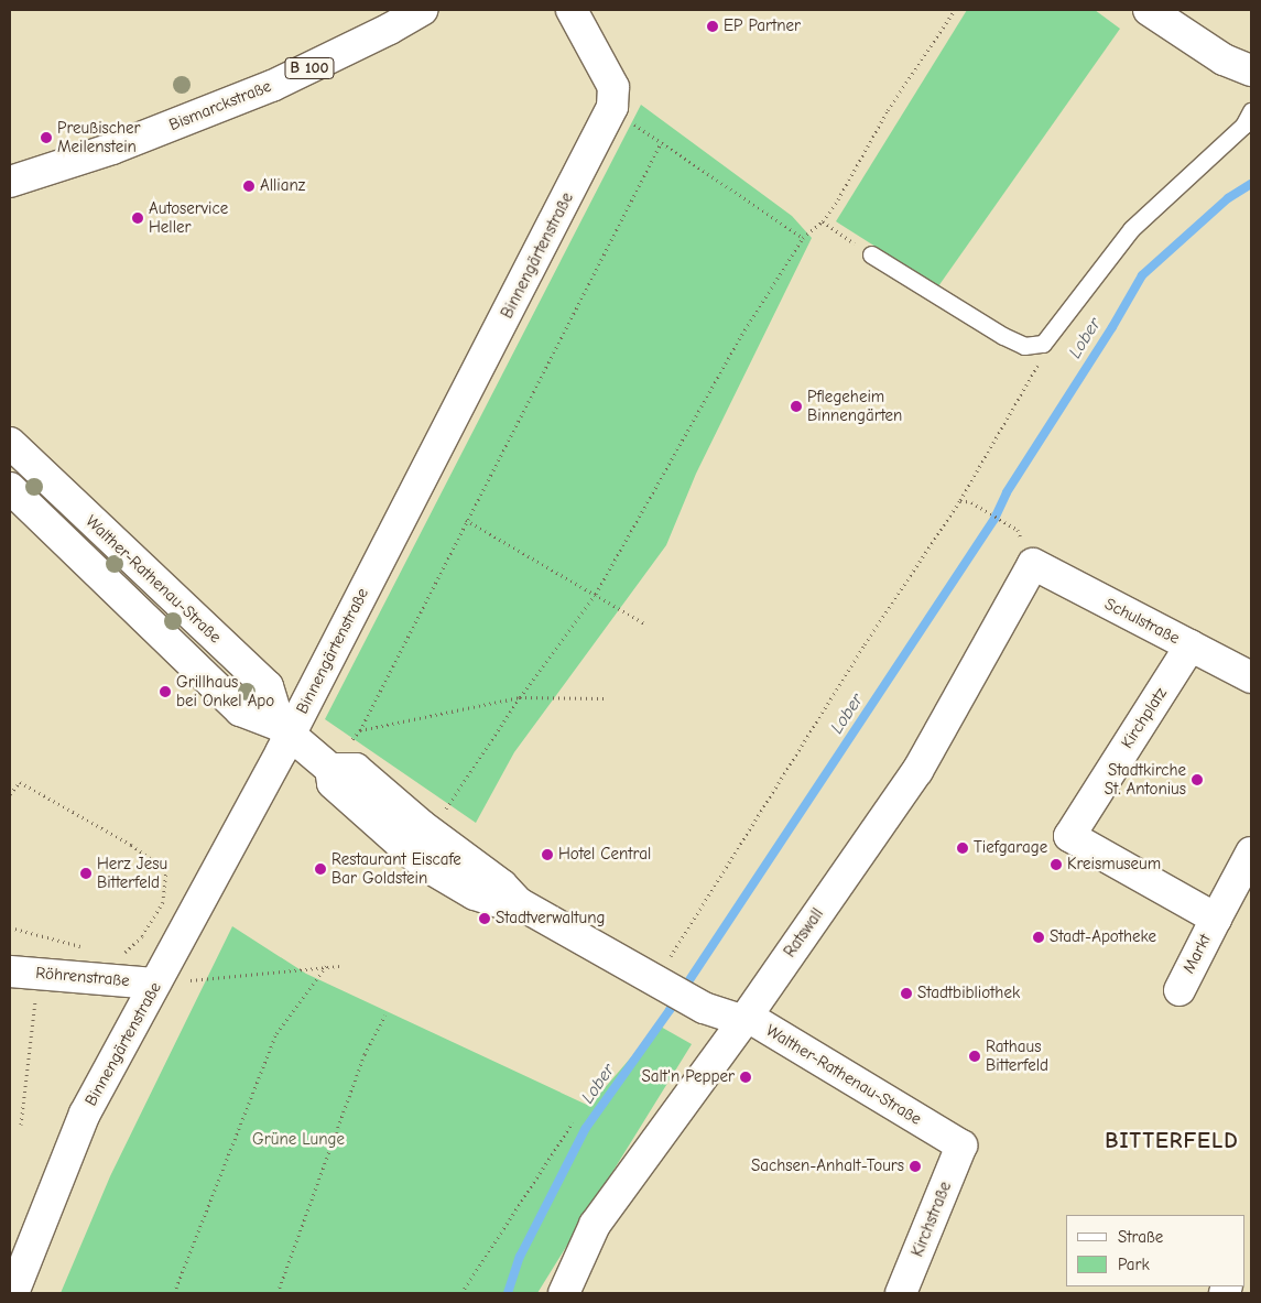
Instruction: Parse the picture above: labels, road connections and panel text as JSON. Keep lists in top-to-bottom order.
{
  "streets": {
    "street": [
      "B 100",
      "Bismarckstraße",
      "Binnengärtenstraße",
      "Walther-Rathenau-Straße",
      "Schulstraße",
      "Kirchplatz",
      "Ratswall",
      "Markt",
      "Röhrenstraße",
      "Kirchstraße"
    ]
  },
  "crossings": [
    ["Binnengärtenstraße", "Walther-Rathenau-Straße"],
    ["Binnengärtenstraße", "Röhrenstraße"],
    ["Walther-Rathenau-Straße", "Ratswall"],
    ["Walther-Rathenau-Straße", "Kirchstraße"],
    ["Schulstraße", "Kirchplatz"],
    ["Schulstraße", "Ratswall"],
    ["Kirchplatz", "Markt"]
  ],
  "districts": ["BITTERFELD"],
  "water": ["Lober"],
  "parks": ["Grüne Lunge"],
  "places": [
    "EP Partner",
    "Preußischer Meilenstein",
    "Allianz",
    "Autoservice Heller",
    "Pflegeheim Binnengärten",
    "Grillhaus bei Onkel Apo",
    "Stadtkirche St. Antonius",
    "Tiefgarage",
    "Hotel Central",
    "Kreismuseum",
    "Restaurant Eiscafe Bar Goldstein",
    "Herz Jesu Bitterfeld",
    "Stadtverwaltung",
    "Stadt-Apotheke",
    "Stadtbibliothek",
    "Rathaus Bitterfeld",
    "Salt'n Pepper",
    "Sachsen-Anhalt-Tours"
  ],
  "legend": ["Straße", "Park"]
}
